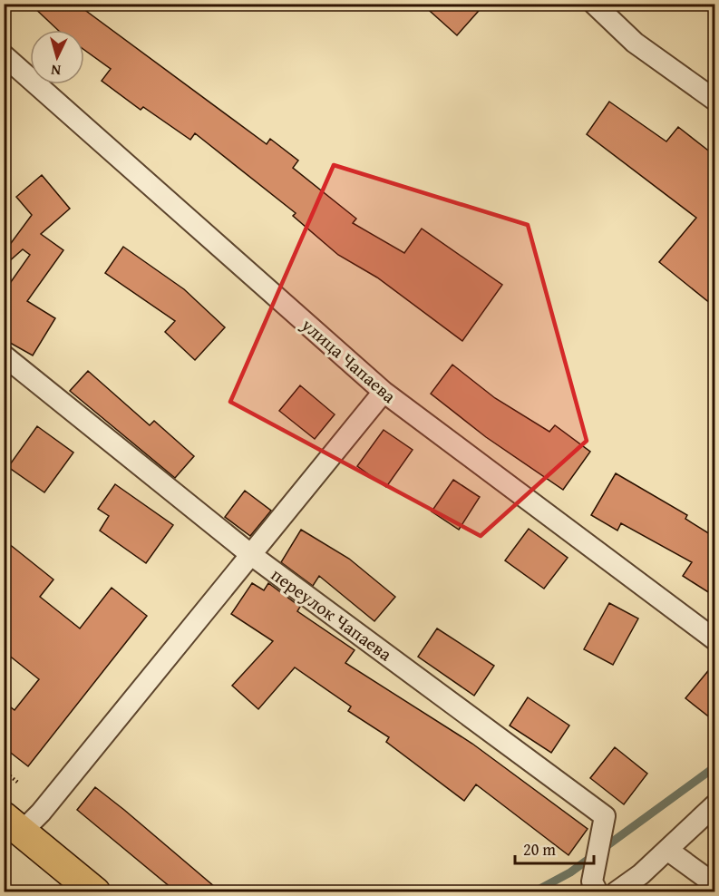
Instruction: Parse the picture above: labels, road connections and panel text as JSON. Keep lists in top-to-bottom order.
{
  "streets": {
    "street": ["улица Чапаева", "переулок Чапаева"]
  },
  "scale_bar": "20 m",
  "north": "bottom"
}
